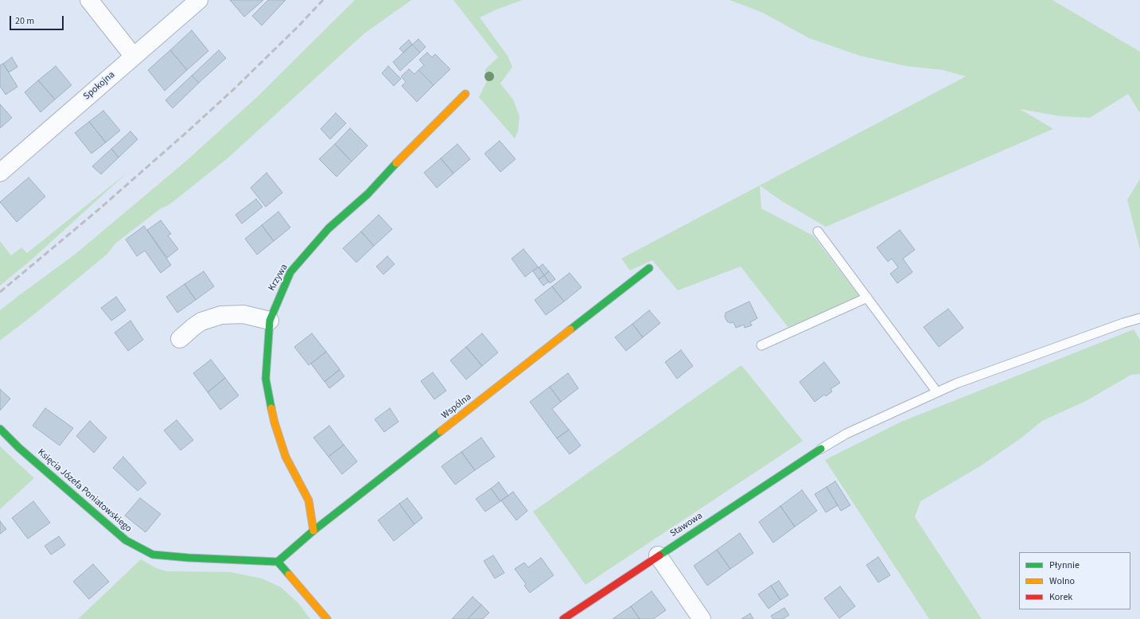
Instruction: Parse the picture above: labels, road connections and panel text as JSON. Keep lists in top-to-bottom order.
{
  "streets": {
    "street": [
      "Spokojna",
      "Krzywa",
      "Wspólna",
      "Księcia Józefa Poniatowskiego",
      "Stawowa"
    ]
  },
  "crossings": [
    ["Krzywa", "Wspólna"],
    ["Wspólna", "Księcia Józefa Poniatowskiego"]
  ],
  "legend": ["Płynnie", "Wolno", "Korek"],
  "scale_bar": "20 m"
}
